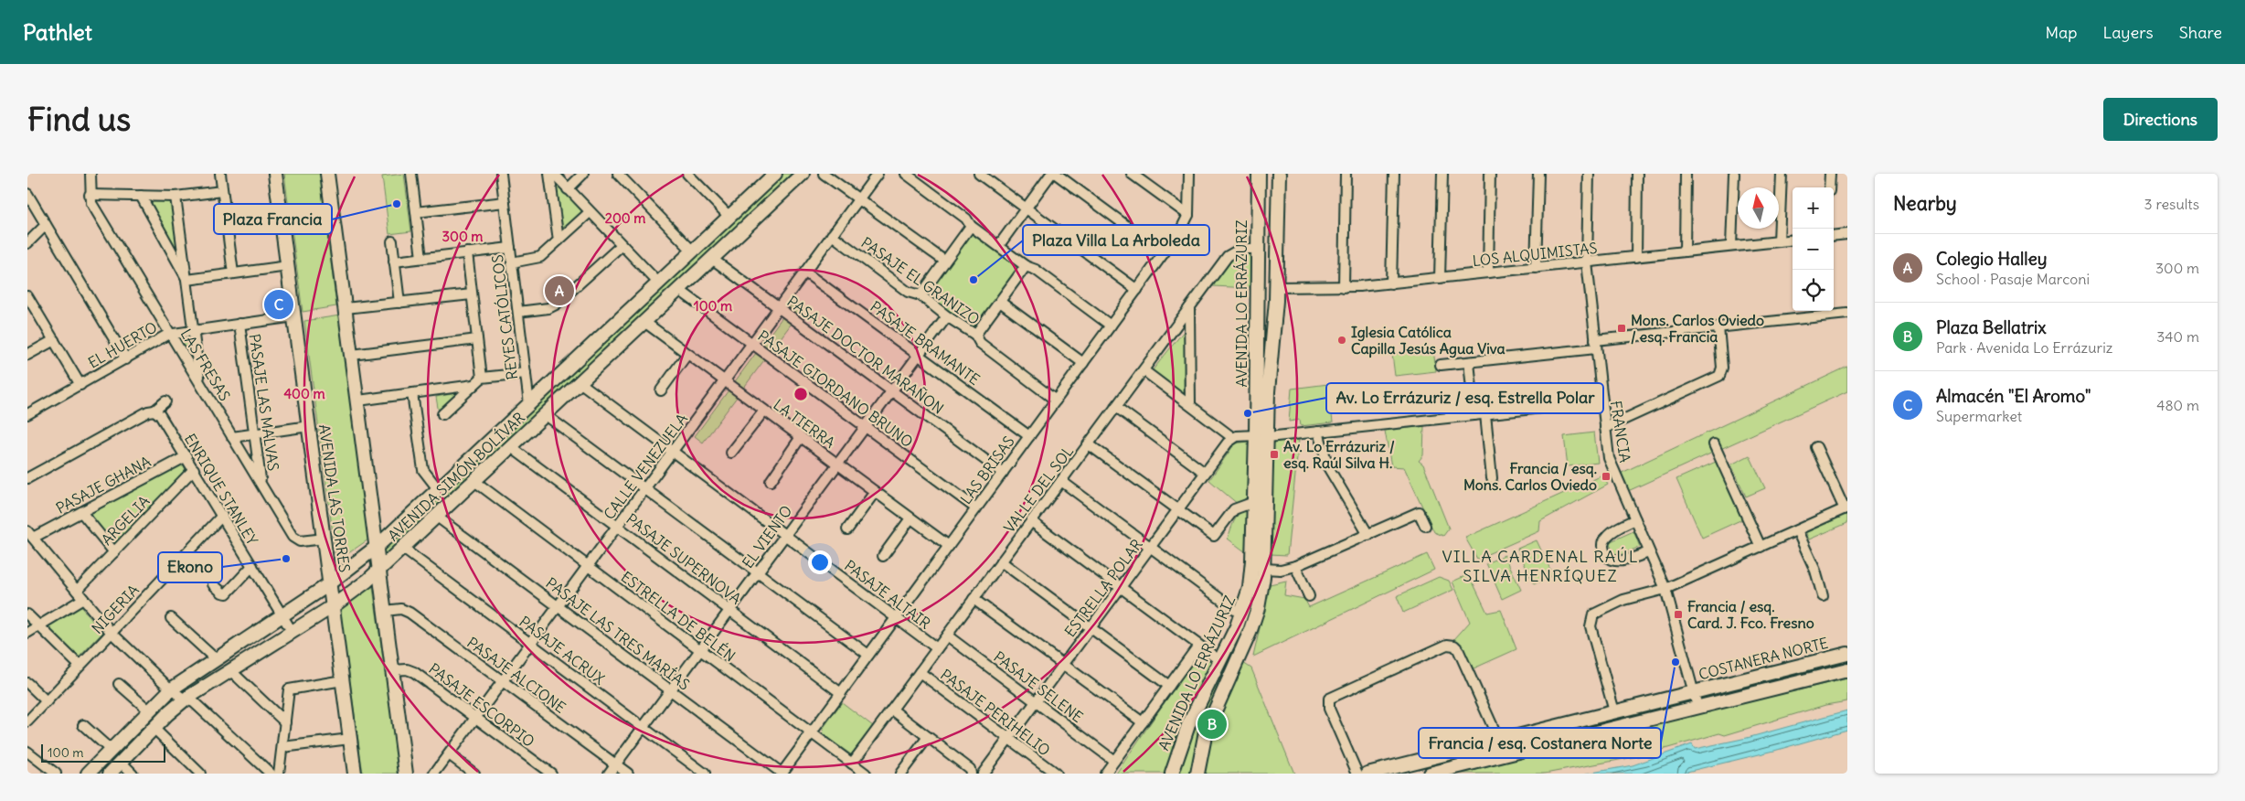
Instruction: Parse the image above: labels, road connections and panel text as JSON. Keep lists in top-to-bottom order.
{
  "streets": {
    "main road": [
      "AVENIDA LO ERRÁZURIZ",
      "AVENIDA SIMÓN BOLÍVAR",
      "AVENIDA LAS TORRES",
      "COSTANERA NORTE"
    ],
    "street": [
      "LOS ALQUIMISTAS",
      "PASAJE EL GRANIZO",
      "REYES CATÓLICOS",
      "PASAJE BRAMANTE",
      "EL HUERTO",
      "PASAJE DOCTOR MARAÑON",
      "LAS FRESAS",
      "PASAJE GIORDANO BRUNO",
      "PASAJE LAS MALVAS",
      "LA TIERRA",
      "FRANCIA",
      "CALLE VENEZUELA",
      "LAS BRISAS",
      "PASAJE GHANA",
      "ENRIQUE STANLEY",
      "VALLE DEL SOL",
      "ARGELIA",
      "EL VIENTO",
      "PASAJE SUPERNOVA",
      "ESTRELLA POLAR",
      "PASAJE ALTAIR",
      "NIGERIA",
      "ESTRELLA DE BELÉN",
      "PASAJE LAS TRES MARÍAS",
      "PASAJE ACRUX",
      "PASAJE ALCIONE",
      "PASAJE SELENE",
      "PASAJE ESCORPIO",
      "PASAJE PERIHELIO"
    ]
  },
  "crossings": [
    ["LOS ALQUIMISTAS", "AVENIDA LO ERRÁZURIZ"],
    ["LOS ALQUIMISTAS", "FRANCIA"],
    ["PASAJE EL GRANIZO", "CALLE VENEZUELA"],
    ["PASAJE EL GRANIZO", "LAS BRISAS"],
    ["PASAJE EL GRANIZO", "EL VIENTO"],
    ["AVENIDA LO ERRÁZURIZ", "VALLE DEL SOL"],
    ["REYES CATÓLICOS", "AVENIDA SIMÓN BOLÍVAR"],
    ["PASAJE BRAMANTE", "CALLE VENEZUELA"],
    ["PASAJE BRAMANTE", "LAS BRISAS"],
    ["PASAJE BRAMANTE", "EL VIENTO"],
    ["EL HUERTO", "LAS FRESAS"],
    ["EL HUERTO", "PASAJE LAS MALVAS"],
    ["EL HUERTO", "AVENIDA LAS TORRES"],
    ["PASAJE DOCTOR MARAÑON", "CALLE VENEZUELA"],
    ["PASAJE DOCTOR MARAÑON", "LAS BRISAS"],
    ["PASAJE DOCTOR MARAÑON", "AVENIDA SIMÓN BOLÍVAR"],
    ["PASAJE DOCTOR MARAÑON", "EL VIENTO"],
    ["LAS FRESAS", "PASAJE LAS MALVAS"],
    ["LAS FRESAS", "AVENIDA LAS TORRES"],
    ["PASAJE GIORDANO BRUNO", "CALLE VENEZUELA"],
    ["PASAJE GIORDANO BRUNO", "LAS BRISAS"],
    ["PASAJE GIORDANO BRUNO", "AVENIDA SIMÓN BOLÍVAR"],
    ["PASAJE GIORDANO BRUNO", "EL VIENTO"],
    ["LA TIERRA", "CALLE VENEZUELA"],
    ["LA TIERRA", "LAS BRISAS"],
    ["LA TIERRA", "AVENIDA SIMÓN BOLÍVAR"],
    ["LA TIERRA", "EL VIENTO"],
    ["FRANCIA", "COSTANERA NORTE"],
    ["CALLE VENEZUELA", "PASAJE SUPERNOVA"],
    ["CALLE VENEZUELA", "PASAJE ALTAIR"],
    ["CALLE VENEZUELA", "ESTRELLA DE BELÉN"],
    ["CALLE VENEZUELA", "PASAJE LAS TRES MARÍAS"],
    ["CALLE VENEZUELA", "PASAJE ACRUX"],
    ["CALLE VENEZUELA", "PASAJE ALCIONE"],
    ["CALLE VENEZUELA", "PASAJE ESCORPIO"],
    ["LAS BRISAS", "PASAJE SUPERNOVA"],
    ["LAS BRISAS", "PASAJE ALTAIR"],
    ["LAS BRISAS", "ESTRELLA DE BELÉN"],
    ["LAS BRISAS", "PASAJE LAS TRES MARÍAS"],
    ["AVENIDA SIMÓN BOLÍVAR", "ENRIQUE STANLEY"],
    ["AVENIDA SIMÓN BOLÍVAR", "AVENIDA LAS TORRES"],
    ["AVENIDA SIMÓN BOLÍVAR", "PASAJE SUPERNOVA"],
    ["AVENIDA SIMÓN BOLÍVAR", "PASAJE ALTAIR"],
    ["AVENIDA SIMÓN BOLÍVAR", "ESTRELLA DE BELÉN"],
    ["AVENIDA SIMÓN BOLÍVAR", "PASAJE LAS TRES MARÍAS"],
    ["AVENIDA SIMÓN BOLÍVAR", "PASAJE ACRUX"],
    ["PASAJE GHANA", "ENRIQUE STANLEY"],
    ["ENRIQUE STANLEY", "ARGELIA"],
    ["ENRIQUE STANLEY", "NIGERIA"],
    ["VALLE DEL SOL", "PASAJE ALTAIR"],
    ["VALLE DEL SOL", "ESTRELLA DE BELÉN"],
    ["VALLE DEL SOL", "PASAJE SELENE"],
    ["VALLE DEL SOL", "PASAJE PERIHELIO"],
    ["EL VIENTO", "PASAJE SUPERNOVA"],
    ["EL VIENTO", "PASAJE ALTAIR"],
    ["EL VIENTO", "ESTRELLA DE BELÉN"],
    ["EL VIENTO", "PASAJE LAS TRES MARÍAS"],
    ["EL VIENTO", "PASAJE ACRUX"],
    ["EL VIENTO", "PASAJE ALCIONE"],
    ["ESTRELLA POLAR", "PASAJE SELENE"],
    ["ESTRELLA POLAR", "PASAJE PERIHELIO"]
  ],
  "districts": ["VILLA CARDENAL RAÚL SILVA HENRÍQUEZ"],
  "places": {
    "other": [
      "Plaza Francia",
      "Plaza Villa La Arboleda",
      "Iglesia Católica Capilla Jesús Agua Viva",
      "Av. Lo Errázuriz / esq. Estrella Polar",
      "Ekono",
      "Francia / esq. Costanera Norte"
    ],
    "transit": [
      "Mons. Carlos Oviedo / esq. Francia",
      "Av. Lo Errázuriz / esq. Raúl Silva H.",
      "Francia / esq. Mons. Carlos Oviedo",
      "Francia / esq. Card. J. Fco. Fresno"
    ]
  },
  "scale_bar": "100 m",
  "north": "top",
  "page": {
    "header": "Pathlet",
    "nav": ["Map", "Layers", "Share"],
    "buttons": "Directions",
    "title": "Find us",
    "heading": ["Nearby", "3 results"],
    "map_buttons": ["+", "−"],
    "list": [
      {
        "mark": "A",
        "name": "Colegio Halley",
        "note": "School · Pasaje Marconi",
        "value": "300 m"
      },
      {
        "mark": "B",
        "name": "Plaza Bellatrix",
        "note": "Park · Avenida Lo Errázuriz",
        "value": "340 m"
      },
      {
        "mark": "C",
        "name": "Almacén \"El Aromo\"",
        "note": "Supermarket",
        "value": "480 m"
      }
    ],
    "pins": ["A", "C", "B"],
    "scale": "100 m"
  },
  "rings": [
    "200 m",
    "300 m",
    "100 m",
    "400 m"
  ]
}
